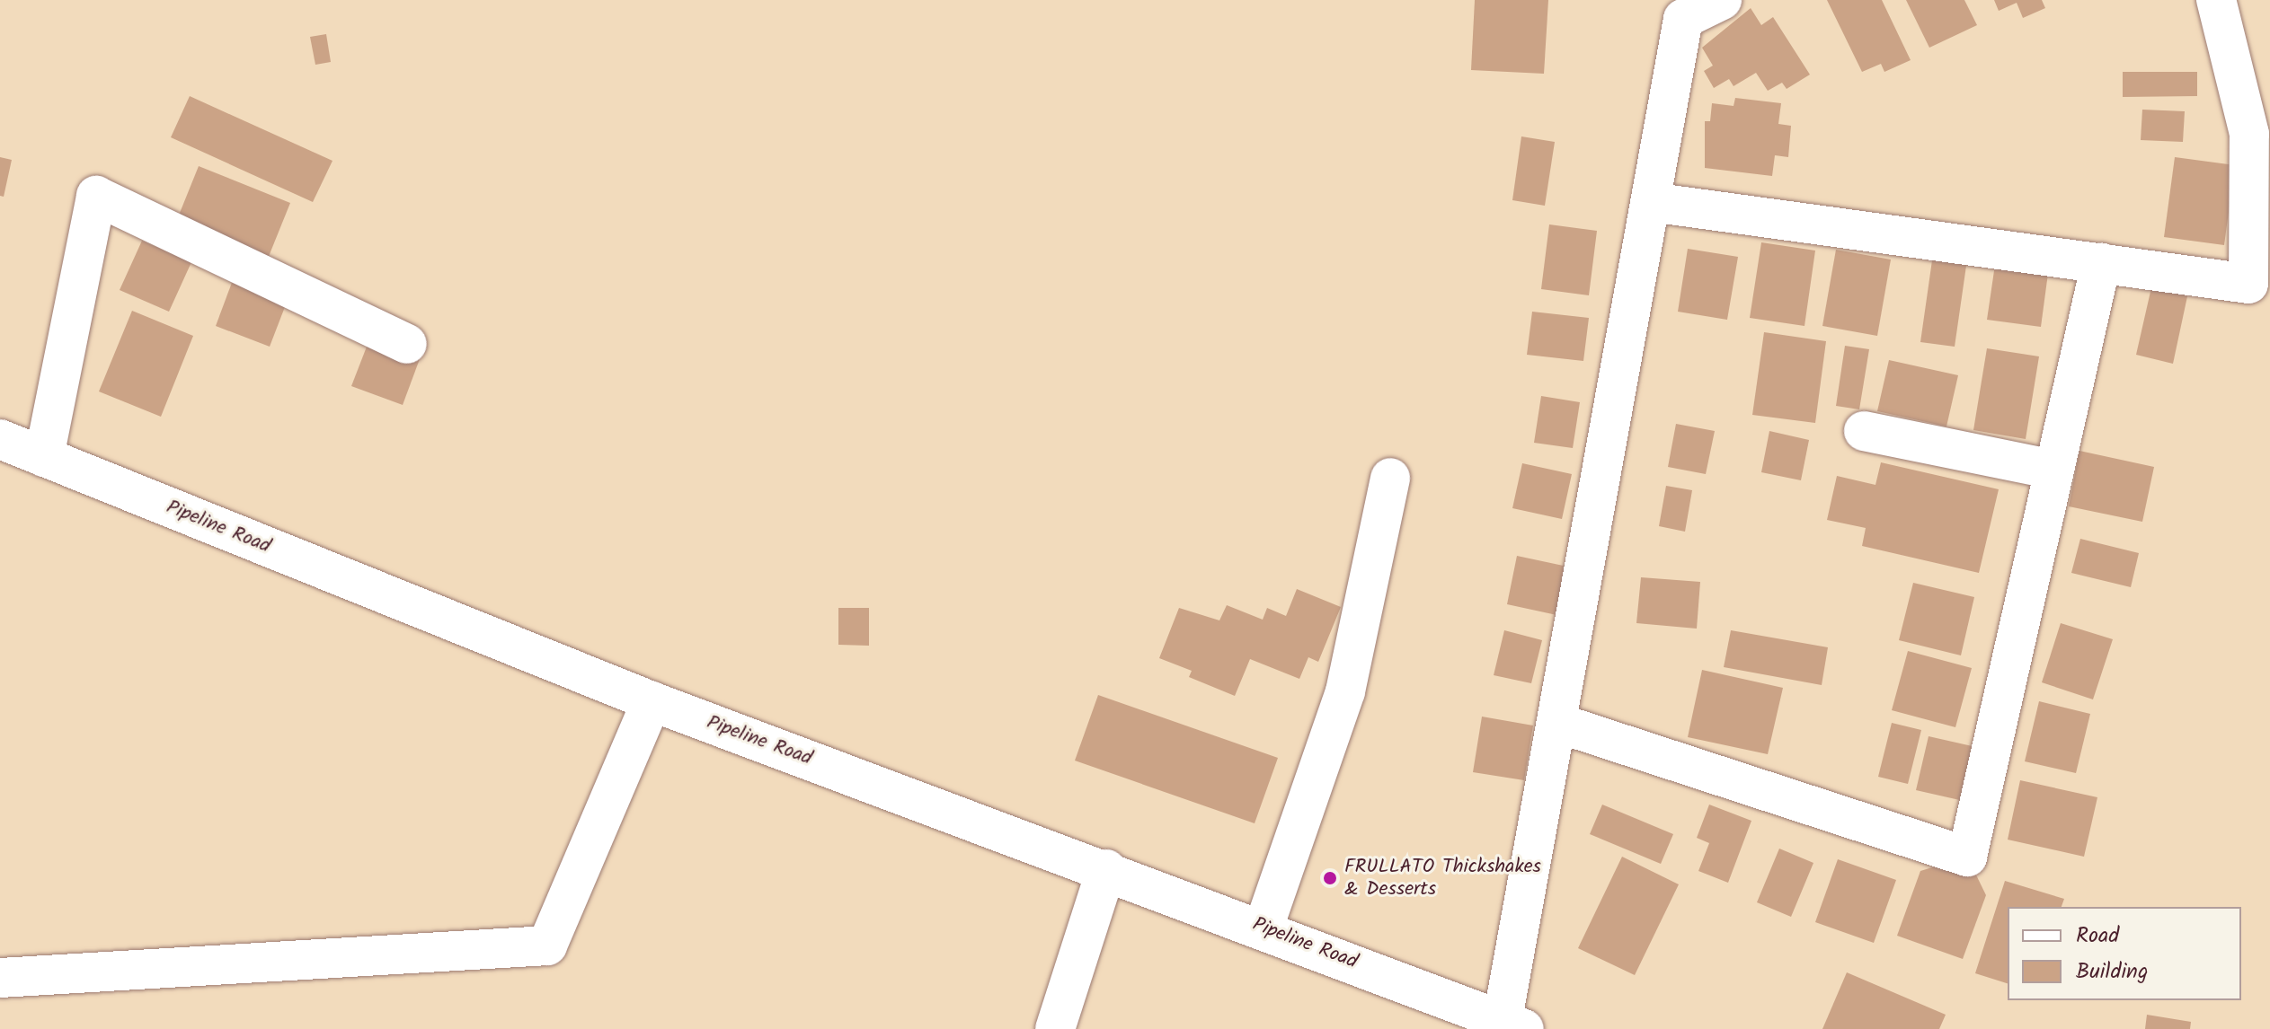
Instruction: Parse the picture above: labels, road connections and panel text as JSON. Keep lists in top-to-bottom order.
{
  "streets": {
    "street": ["Pipeline Road"]
  },
  "places": ["FRULLATO Thickshakes & Desserts"],
  "legend": ["Road", "Building"]
}
